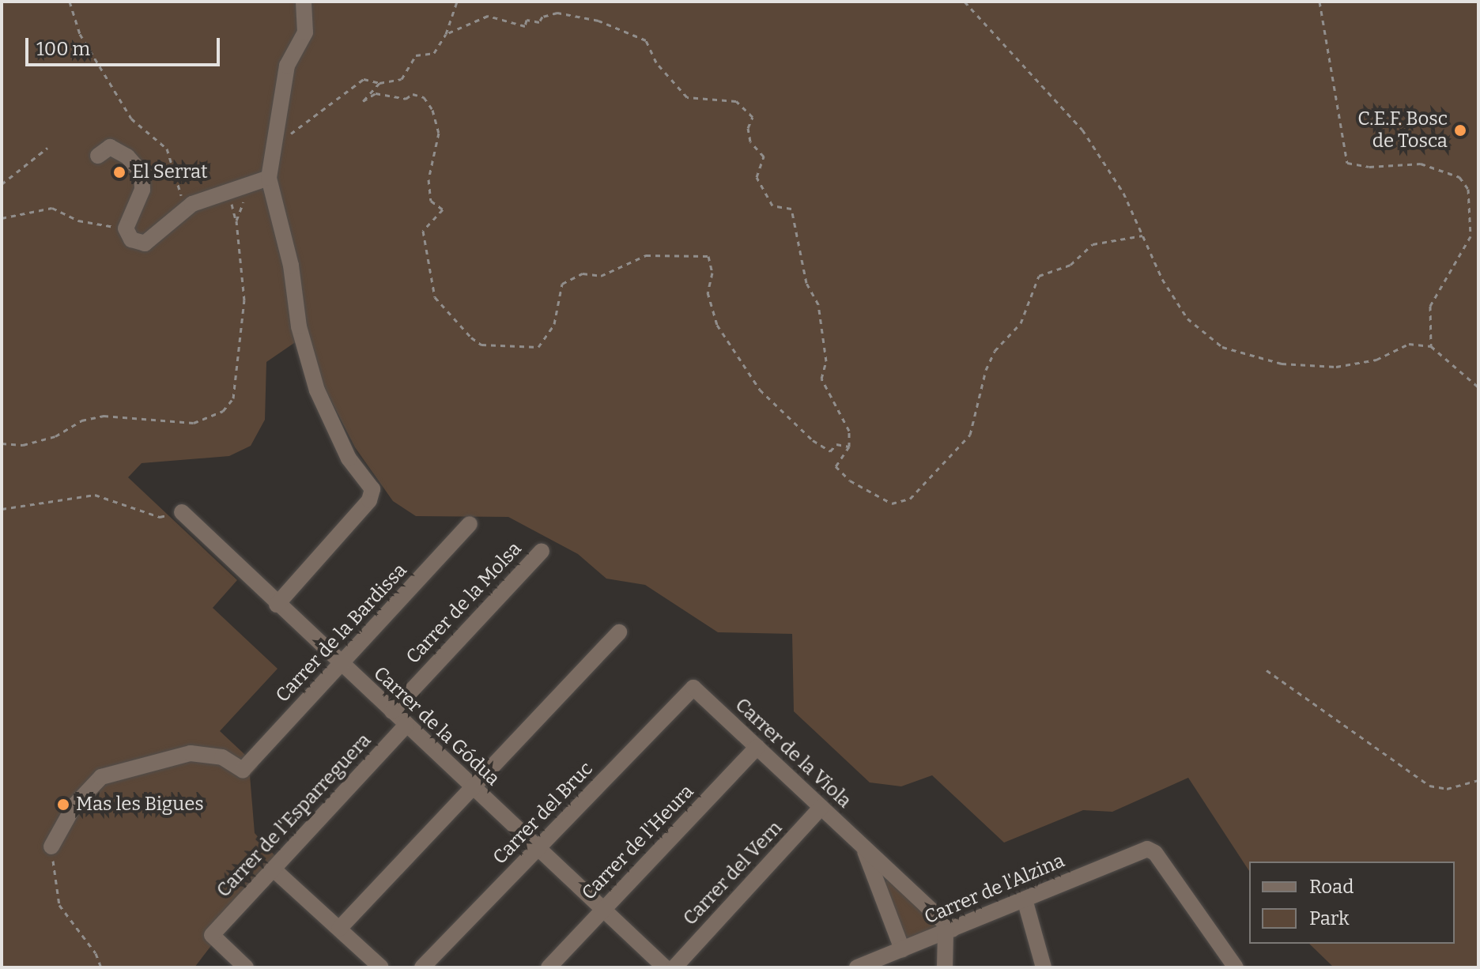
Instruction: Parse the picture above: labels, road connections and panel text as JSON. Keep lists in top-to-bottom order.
{
  "streets": {
    "street": [
      "Carrer de la Molsa",
      "Carrer de la Bardissa",
      "Carrer de la Gódua",
      "Carrer de la Viola",
      "Carrer del Bruc",
      "Carrer de l'Esparreguera",
      "Carrer de l'Heura",
      "Carrer del Vern",
      "Carrer de l'Alzina"
    ]
  },
  "crossings": [
    ["Carrer de la Molsa", "Carrer de la Gódua"],
    ["Carrer de la Bardissa", "Carrer de la Gódua"],
    ["Carrer de la Gódua", "Carrer del Bruc"],
    ["Carrer de la Gódua", "Carrer de l'Esparreguera"],
    ["Carrer de la Gódua", "Carrer de l'Heura"],
    ["Carrer de la Viola", "Carrer del Bruc"],
    ["Carrer de la Viola", "Carrer de l'Heura"],
    ["Carrer de la Viola", "Carrer del Vern"],
    ["Carrer de la Viola", "Carrer de l'Alzina"]
  ],
  "places": ["C.E.F. Bosc de Tosca", "El Serrat", "Mas les Bigues"],
  "legend": ["Road", "Park"],
  "scale_bar": "100 m"
}
